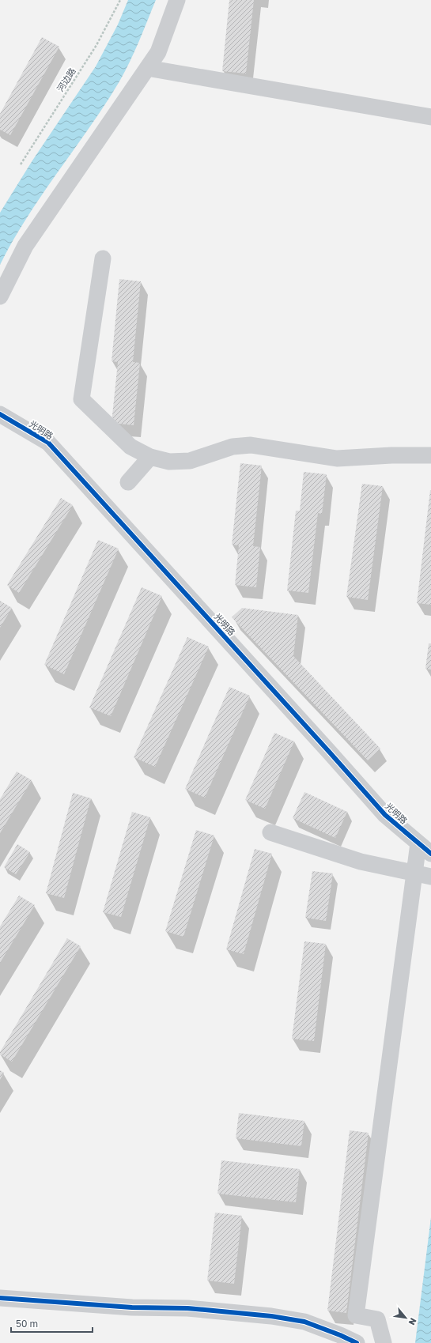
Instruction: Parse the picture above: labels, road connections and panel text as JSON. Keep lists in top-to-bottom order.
{
  "streets": {
    "street": ["光明路"],
    "path": ["河边路"]
  },
  "scale_bar": "50 m",
  "north": "bottom right"
}
